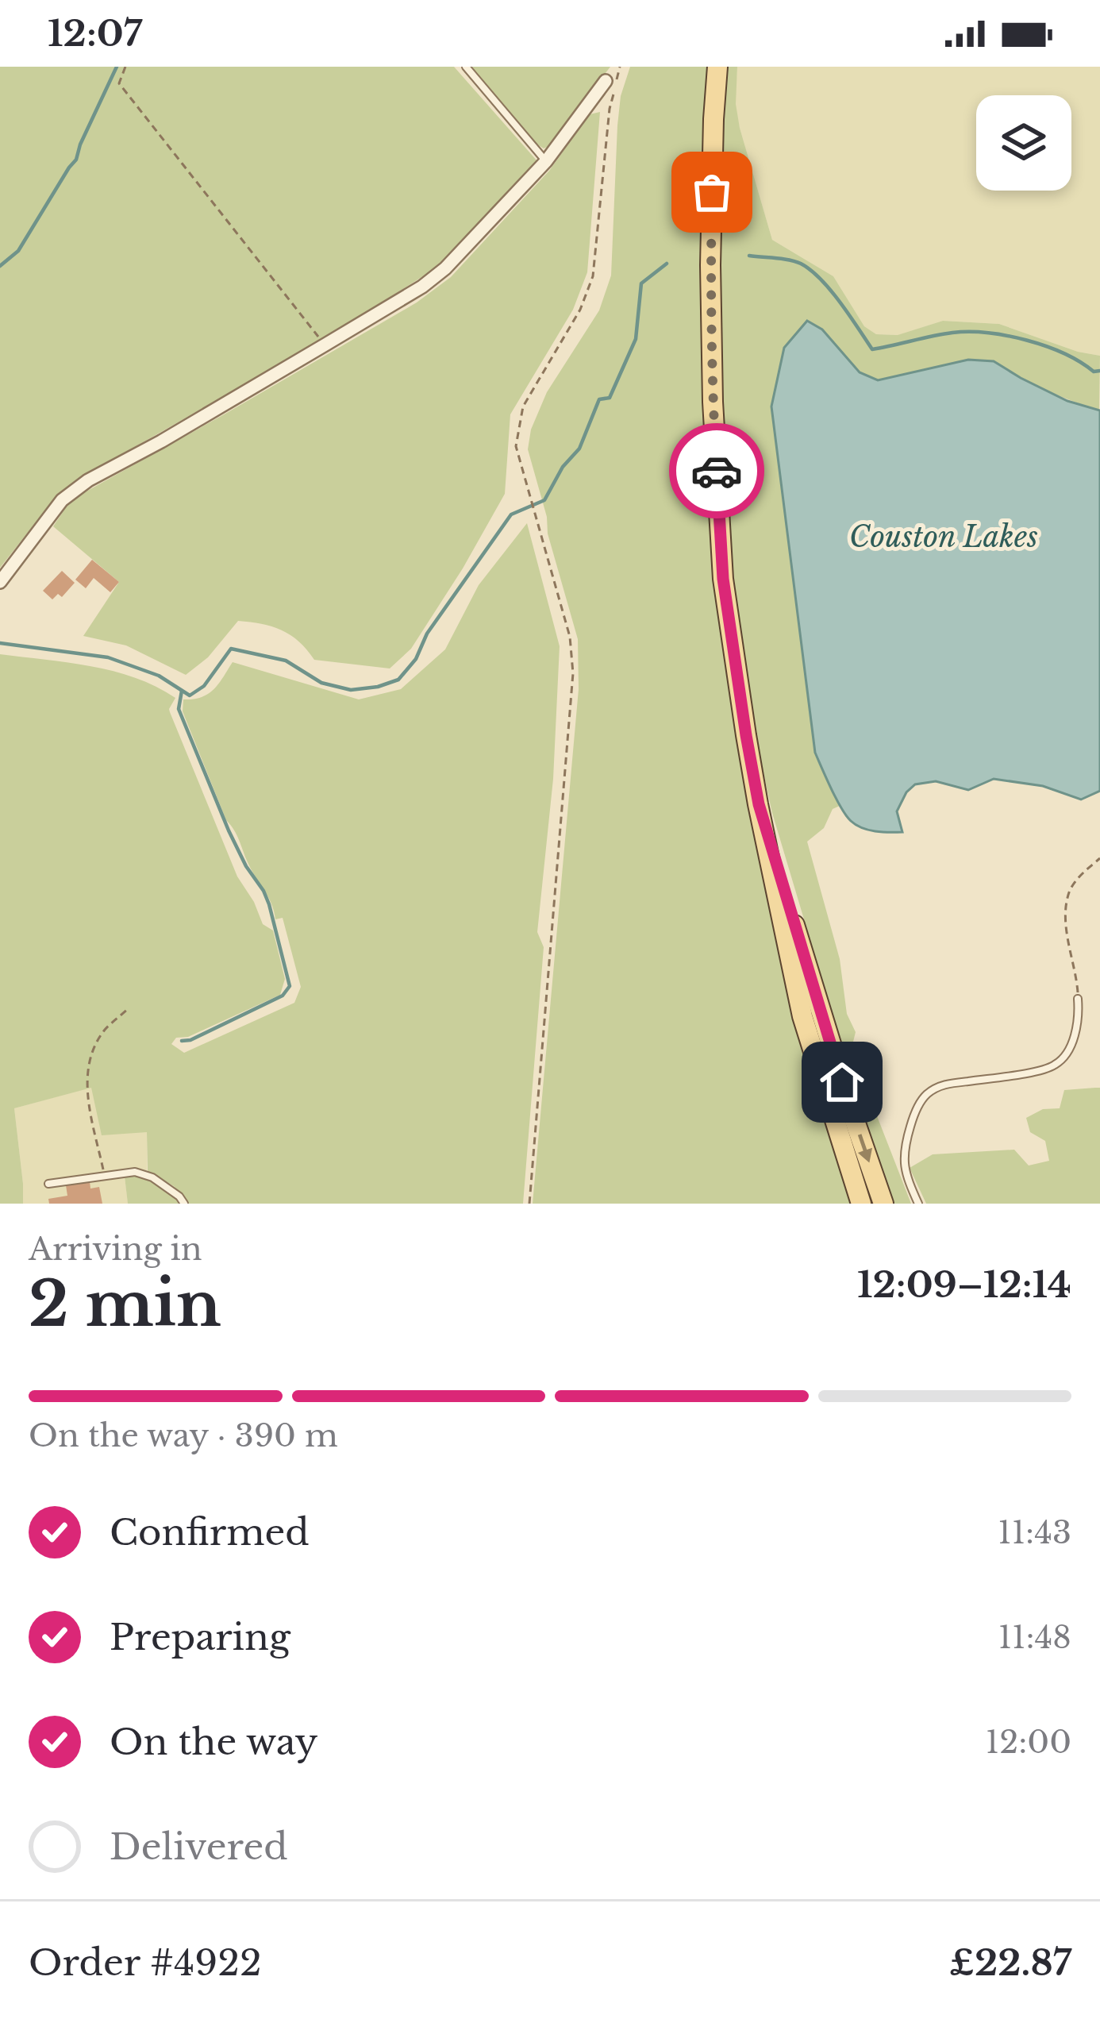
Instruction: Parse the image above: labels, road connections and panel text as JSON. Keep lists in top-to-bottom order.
{
  "water": ["Couston Lakes"],
  "page": {
    "status": "12:07",
    "heading": ["2 min", "Arriving in", "12:09–12:14"],
    "panel": ["Order #4922", "£22.87"],
    "bar": "On the way · 390 m",
    "list": [
      ["Confirmed", "11:43"],
      ["Preparing", "11:48"],
      ["On the way", "12:00"],
      "Delivered"
    ]
  }
}
